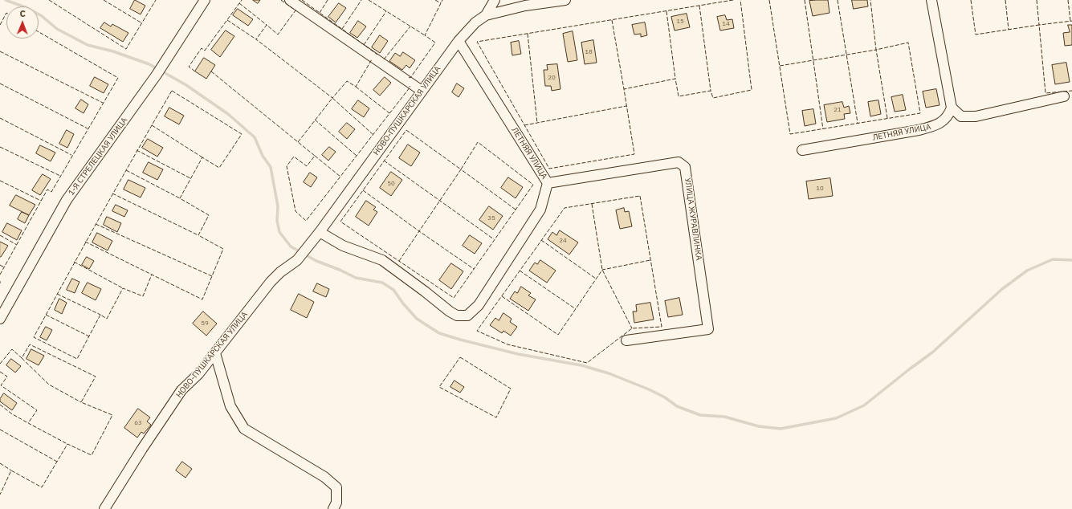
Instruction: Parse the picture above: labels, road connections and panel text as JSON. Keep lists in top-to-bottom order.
{
  "streets": {
    "street": [
      "НОВО-ПУШКАРСКАЯ УЛИЦА",
      "ЛЕТНЯЯ УЛИЦА",
      "1-Я СТРЕЛЕЦКАЯ УЛИЦА",
      "УЛИЦА ЖУРАВЛИНКА"
    ]
  },
  "crossings": [
    ["НОВО-ПУШКАРСКАЯ УЛИЦА", "ЛЕТНЯЯ УЛИЦА"],
    ["ЛЕТНЯЯ УЛИЦА", "УЛИЦА ЖУРАВЛИНКА"]
  ],
  "house_numbers": [
    "15",
    "14",
    "18",
    "20",
    "21",
    "50",
    "10",
    "35",
    "24",
    "59",
    "63"
  ],
  "north": "top"
}
